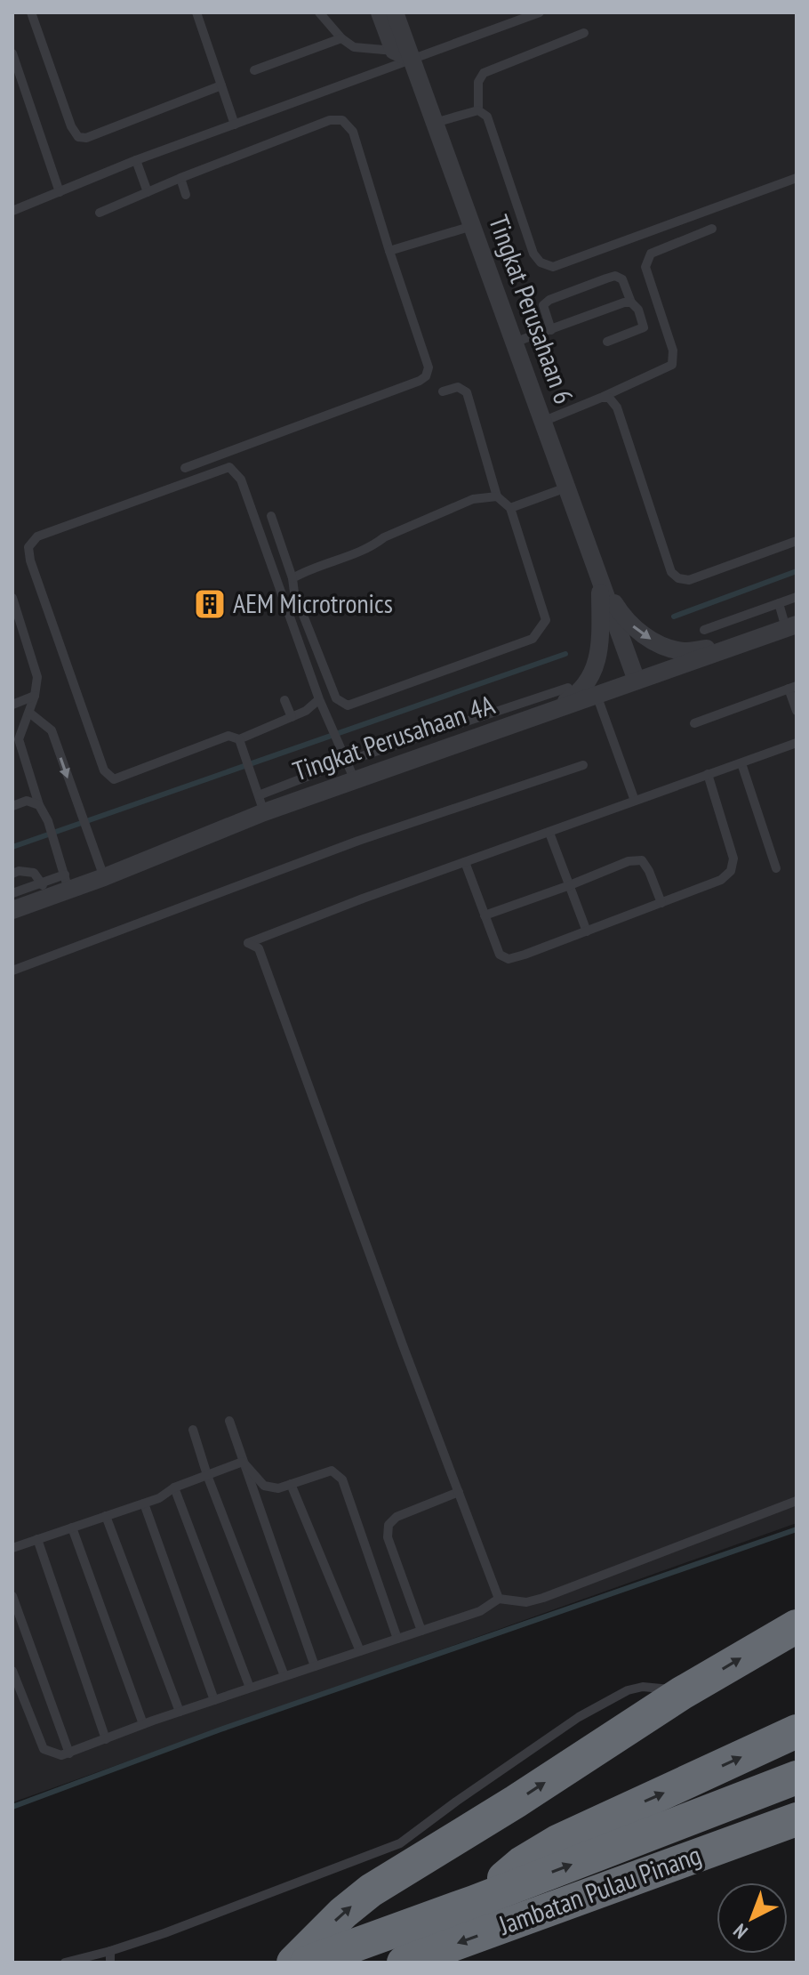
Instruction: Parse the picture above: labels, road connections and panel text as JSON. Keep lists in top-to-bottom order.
{
  "streets": {
    "highway": ["Jambatan Pulau Pinang"],
    "street": ["Tingkat Perusahaan 6", "Tingkat Perusahaan 4A"]
  },
  "crossings": [
    ["Tingkat Perusahaan 6", "Tingkat Perusahaan 4A"]
  ],
  "places": {
    "building": ["AEM Microtronics"]
  },
  "north": "bottom left"
}
